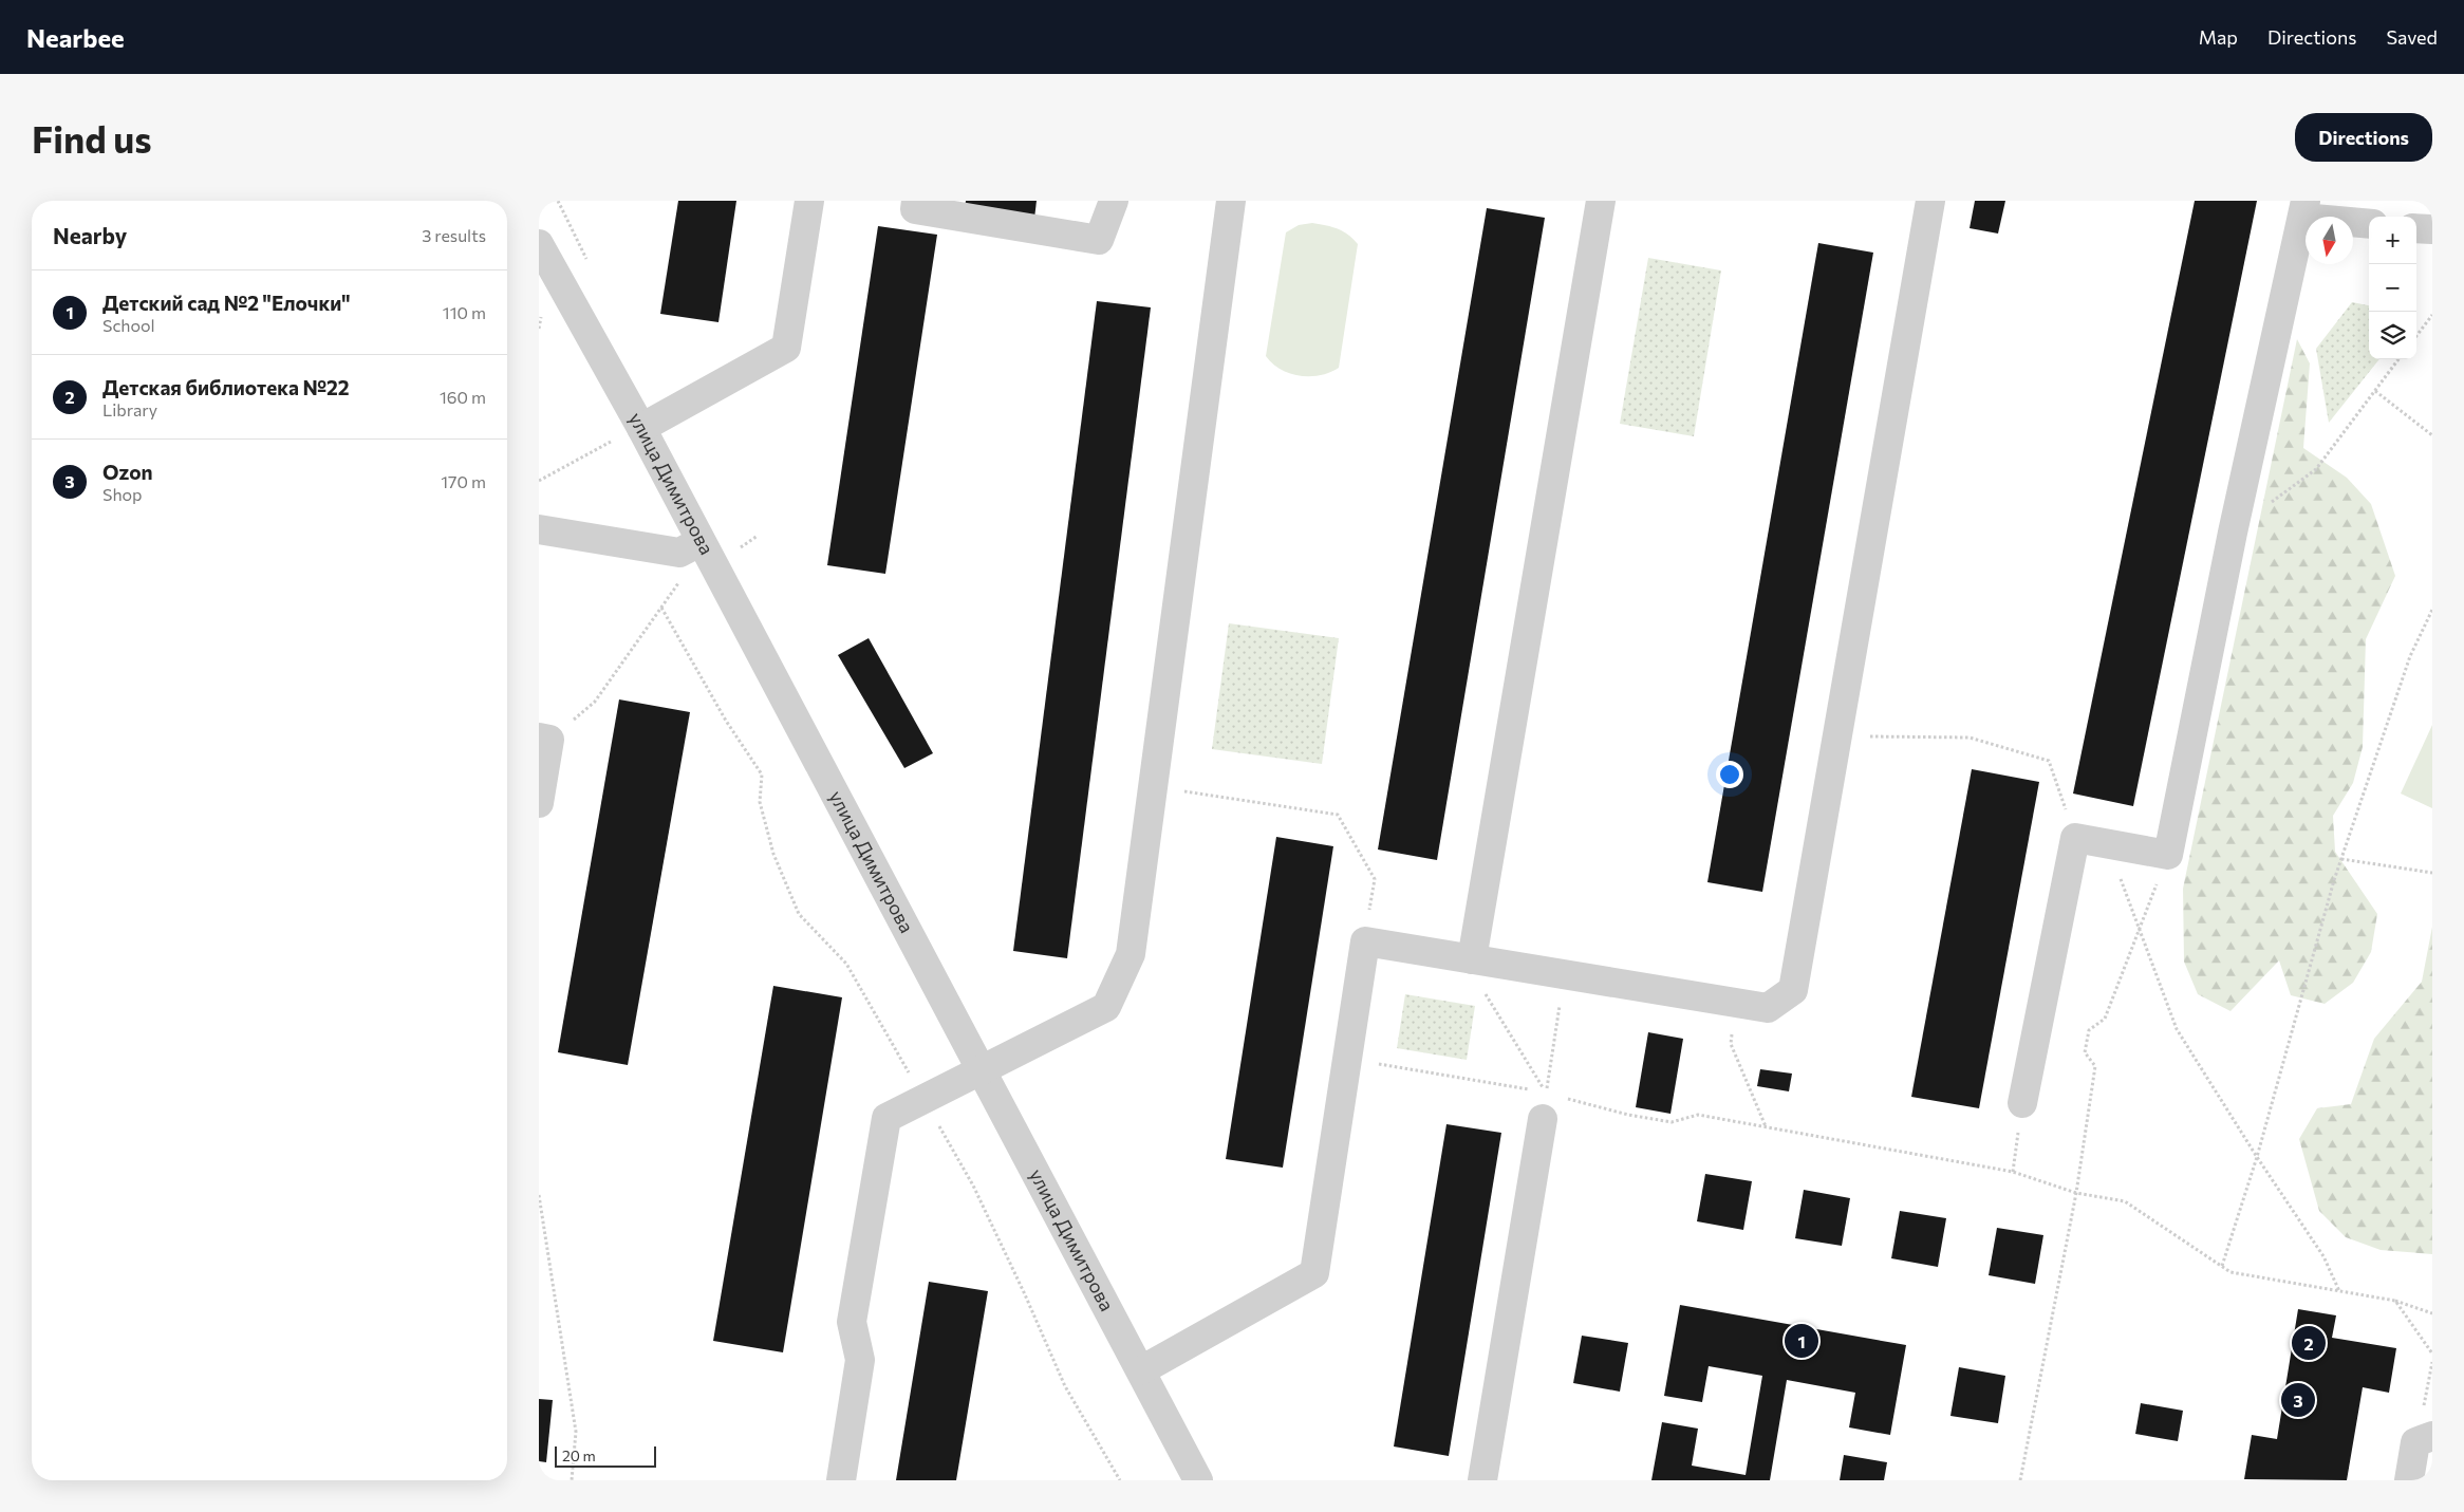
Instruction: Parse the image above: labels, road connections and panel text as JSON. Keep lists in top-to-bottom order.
{
  "streets": {
    "street": ["улица Димитрова"]
  },
  "scale_bar": "20 m",
  "north": "bottom",
  "page": {
    "header": "Nearbee",
    "nav": ["Map", "Directions", "Saved"],
    "buttons": "Directions",
    "title": "Find us",
    "heading": ["Nearby", "3 results"],
    "map_buttons": ["+", "−"],
    "list": [
      {
        "mark": "1",
        "name": "Детский сад №2 \"Елочки\"",
        "note": "School",
        "value": "110 m"
      },
      {
        "mark": "2",
        "name": "Детская библиотека №22",
        "note": "Library",
        "value": "160 m"
      },
      {
        "mark": "3",
        "name": "Ozon",
        "note": "Shop",
        "value": "170 m"
      }
    ],
    "pins": ["1", "2", "3"],
    "scale": "20 m"
  }
}
